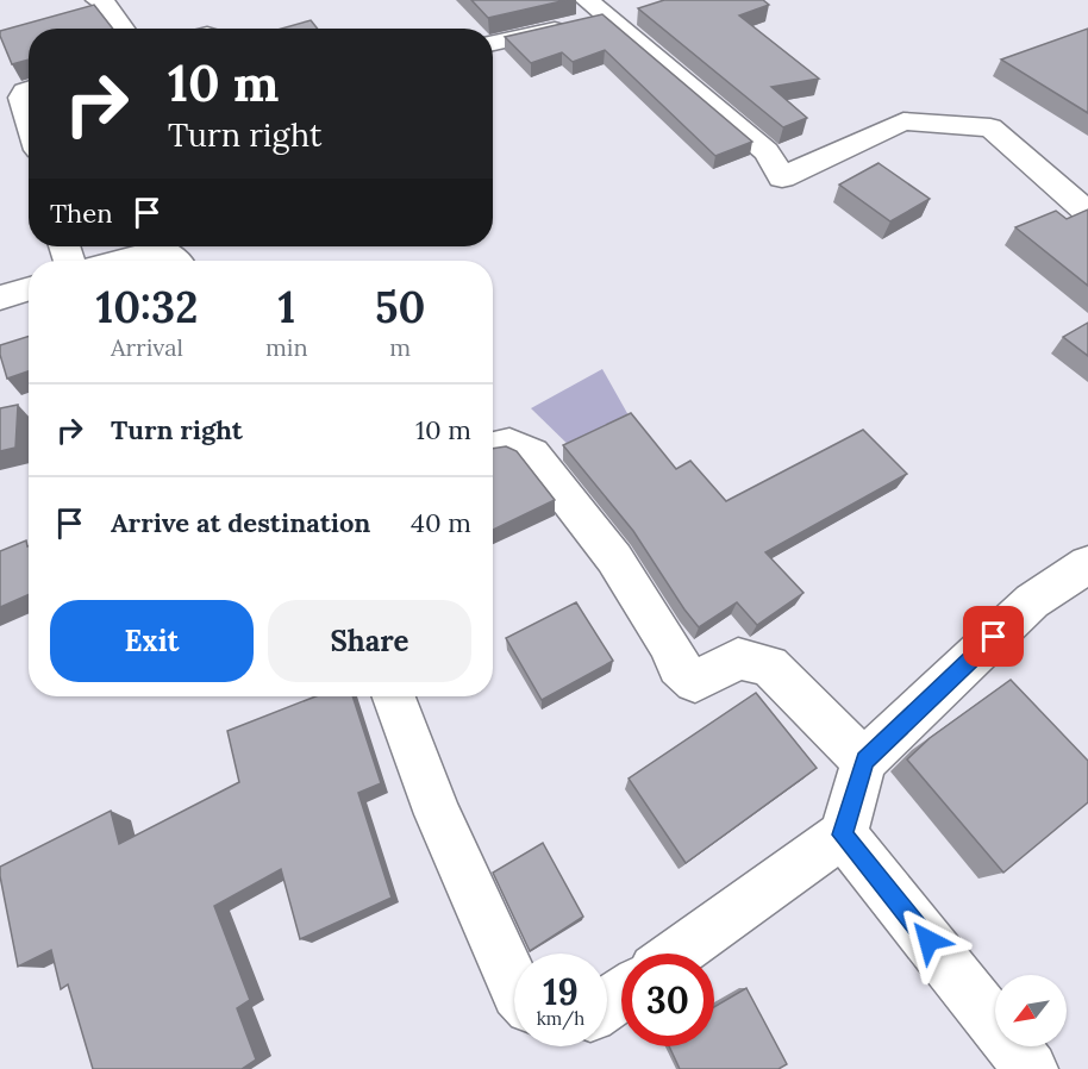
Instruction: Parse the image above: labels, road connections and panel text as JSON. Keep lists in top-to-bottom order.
{
  "north": "bottom left",
  "page": {
    "turn": ["10 m", "Turn right"],
    "then": "Then",
    "eta": [
      "10:32",
      "Arrival",
      "1",
      "min",
      "50",
      "m"
    ],
    "list": [
      {
        "name": "Turn right",
        "value": "10 m"
      },
      {
        "name": "Arrive at destination",
        "value": "40 m"
      }
    ],
    "buttons": ["Exit", "Share"],
    "speed": "19 km/h",
    "limit": "30"
  }
}
